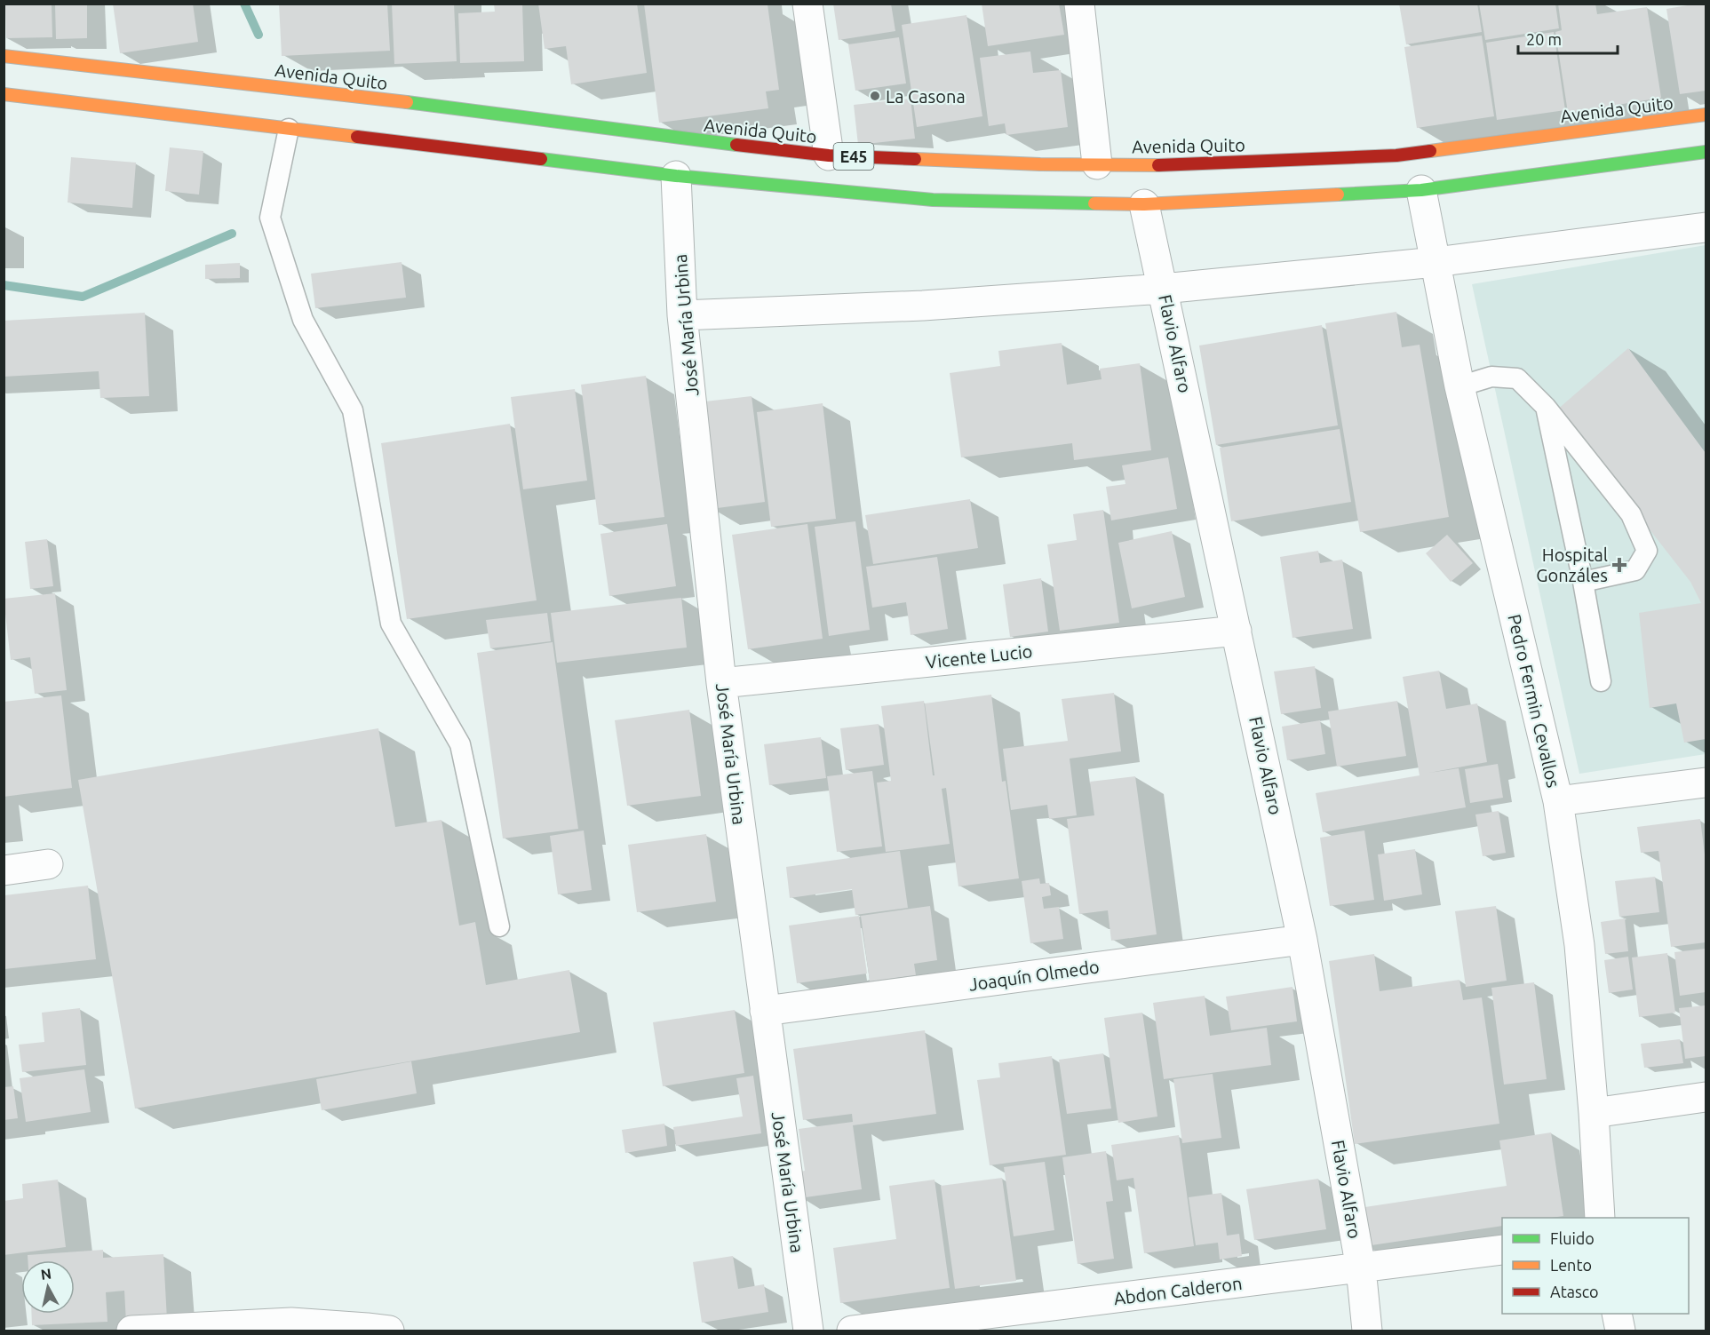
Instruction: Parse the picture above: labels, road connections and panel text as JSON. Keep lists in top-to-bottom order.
{
  "streets": {
    "highway": ["Avenida Quito", "E45"],
    "street": [
      "José María Urbina",
      "Flavio Alfaro",
      "Vicente Lucio",
      "Pedro Fermin Cevallos",
      "Joaquín Olmedo",
      "Abdon Calderon"
    ]
  },
  "crossings": [
    ["E45", "José María Urbina"],
    ["E45", "Flavio Alfaro"],
    ["E45", "Pedro Fermin Cevallos"],
    ["José María Urbina", "Vicente Lucio"],
    ["José María Urbina", "Joaquín Olmedo"],
    ["Flavio Alfaro", "Vicente Lucio"],
    ["Flavio Alfaro", "Joaquín Olmedo"],
    ["Flavio Alfaro", "Abdon Calderon"]
  ],
  "places": {
    "other": ["La Casona"],
    "health": ["Hospital Gonzáles"]
  },
  "legend": ["Fluido", "Lento", "Atasco"],
  "scale_bar": "20 m",
  "north": "top"
}
